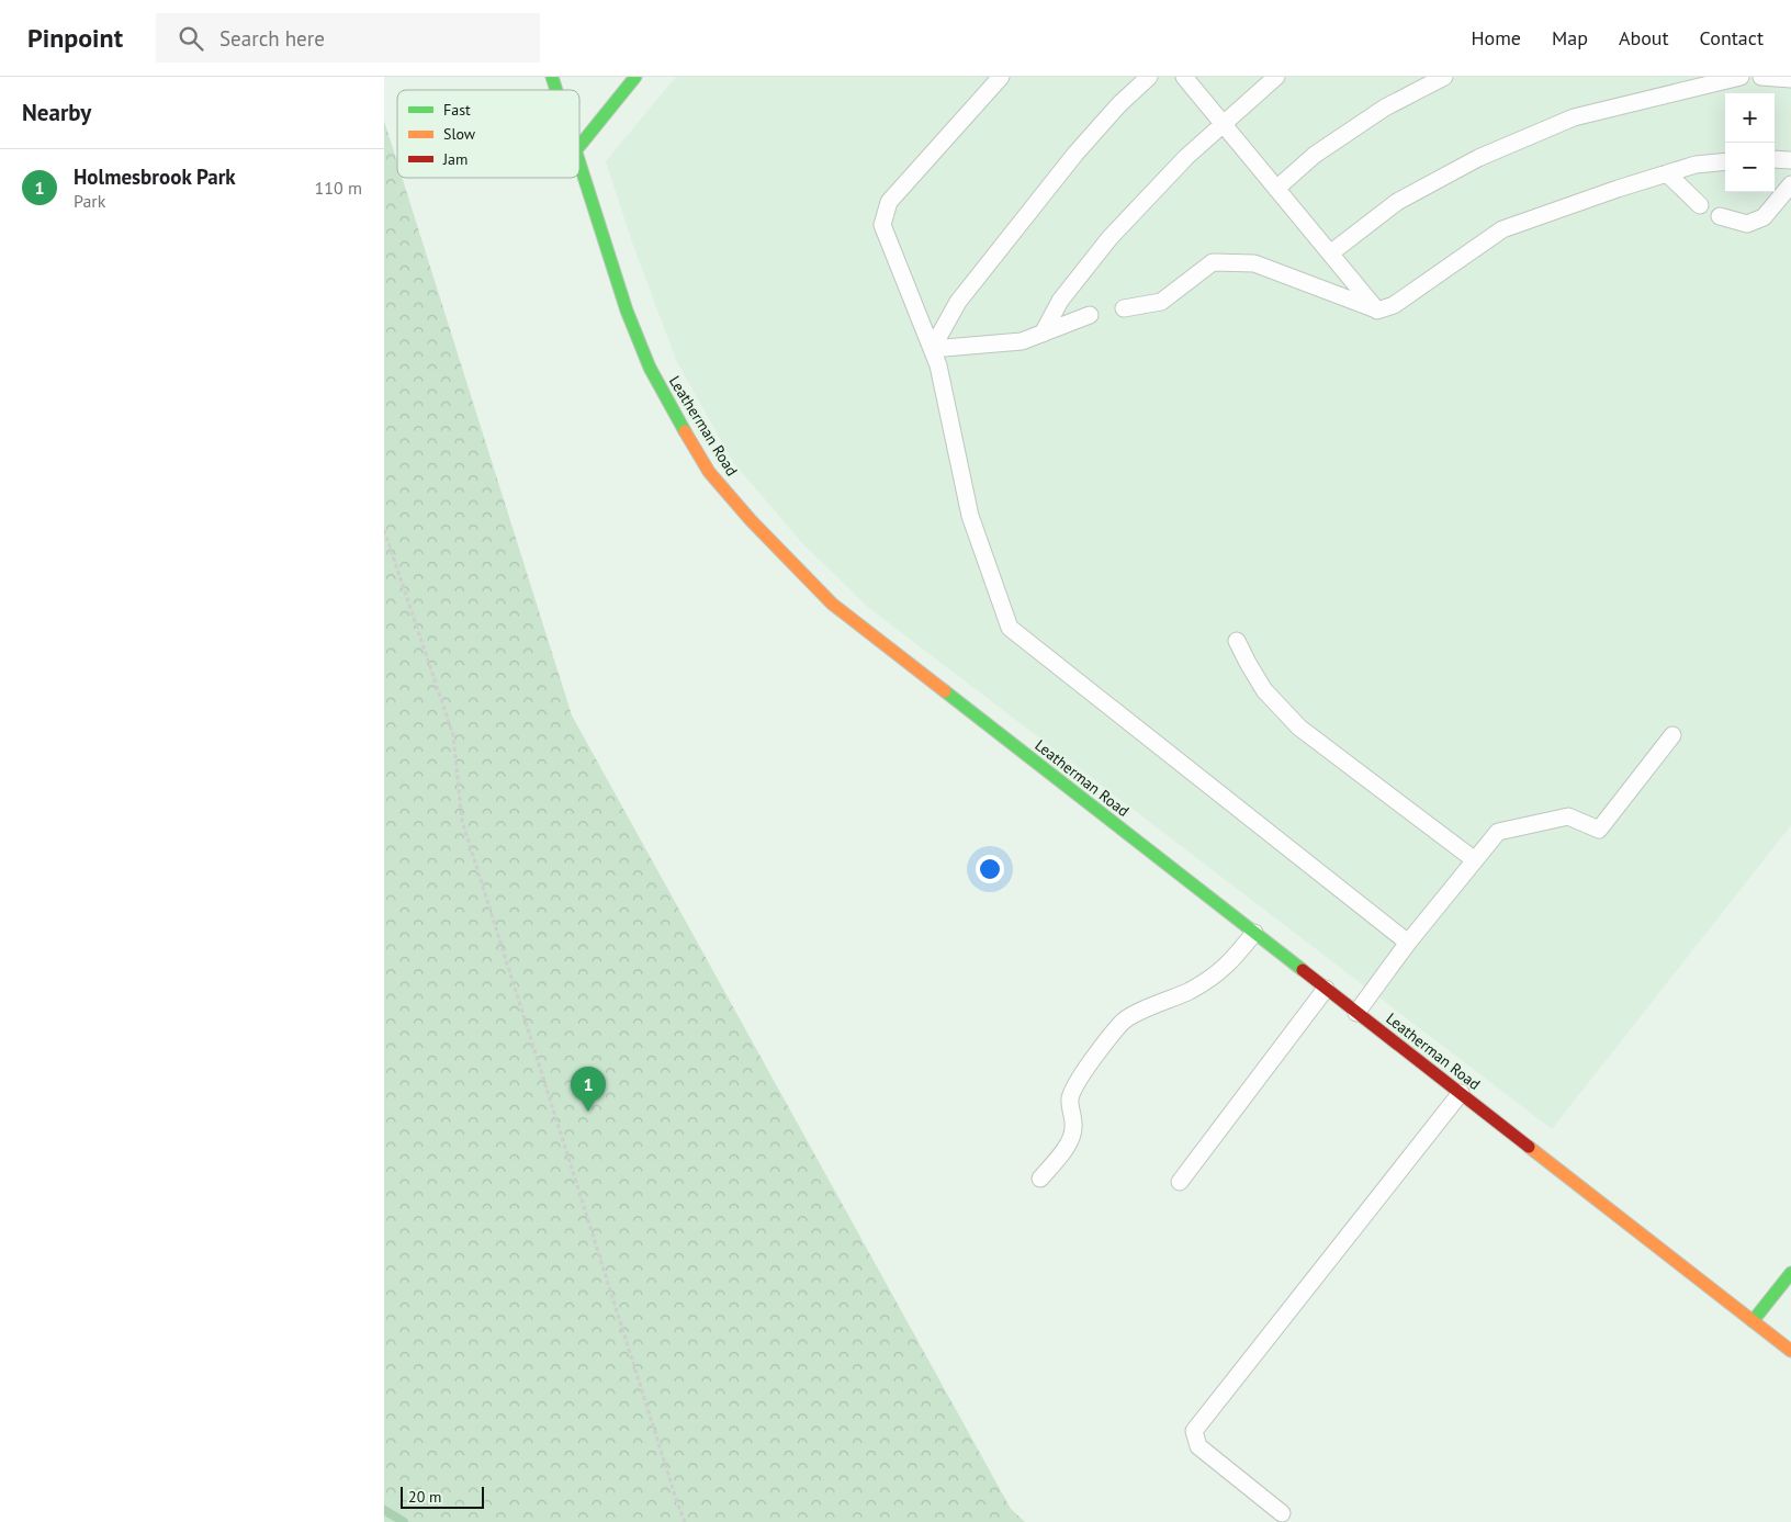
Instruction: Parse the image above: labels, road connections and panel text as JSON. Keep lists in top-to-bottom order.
{
  "streets": {
    "street": ["Leatherman Road"]
  },
  "legend": ["Fast", "Slow", "Jam"],
  "scale_bar": "20 m",
  "page": {
    "header": "Pinpoint",
    "search": "Search here",
    "nav": [
      "Home",
      "Map",
      "About",
      "Contact"
    ],
    "heading": "Nearby",
    "map_buttons": ["+", "−"],
    "list": [
      {
        "mark": "1",
        "name": "Holmesbrook Park",
        "note": "Park",
        "value": "110 m"
      }
    ],
    "pins": "1",
    "scale": "20 m"
  }
}
